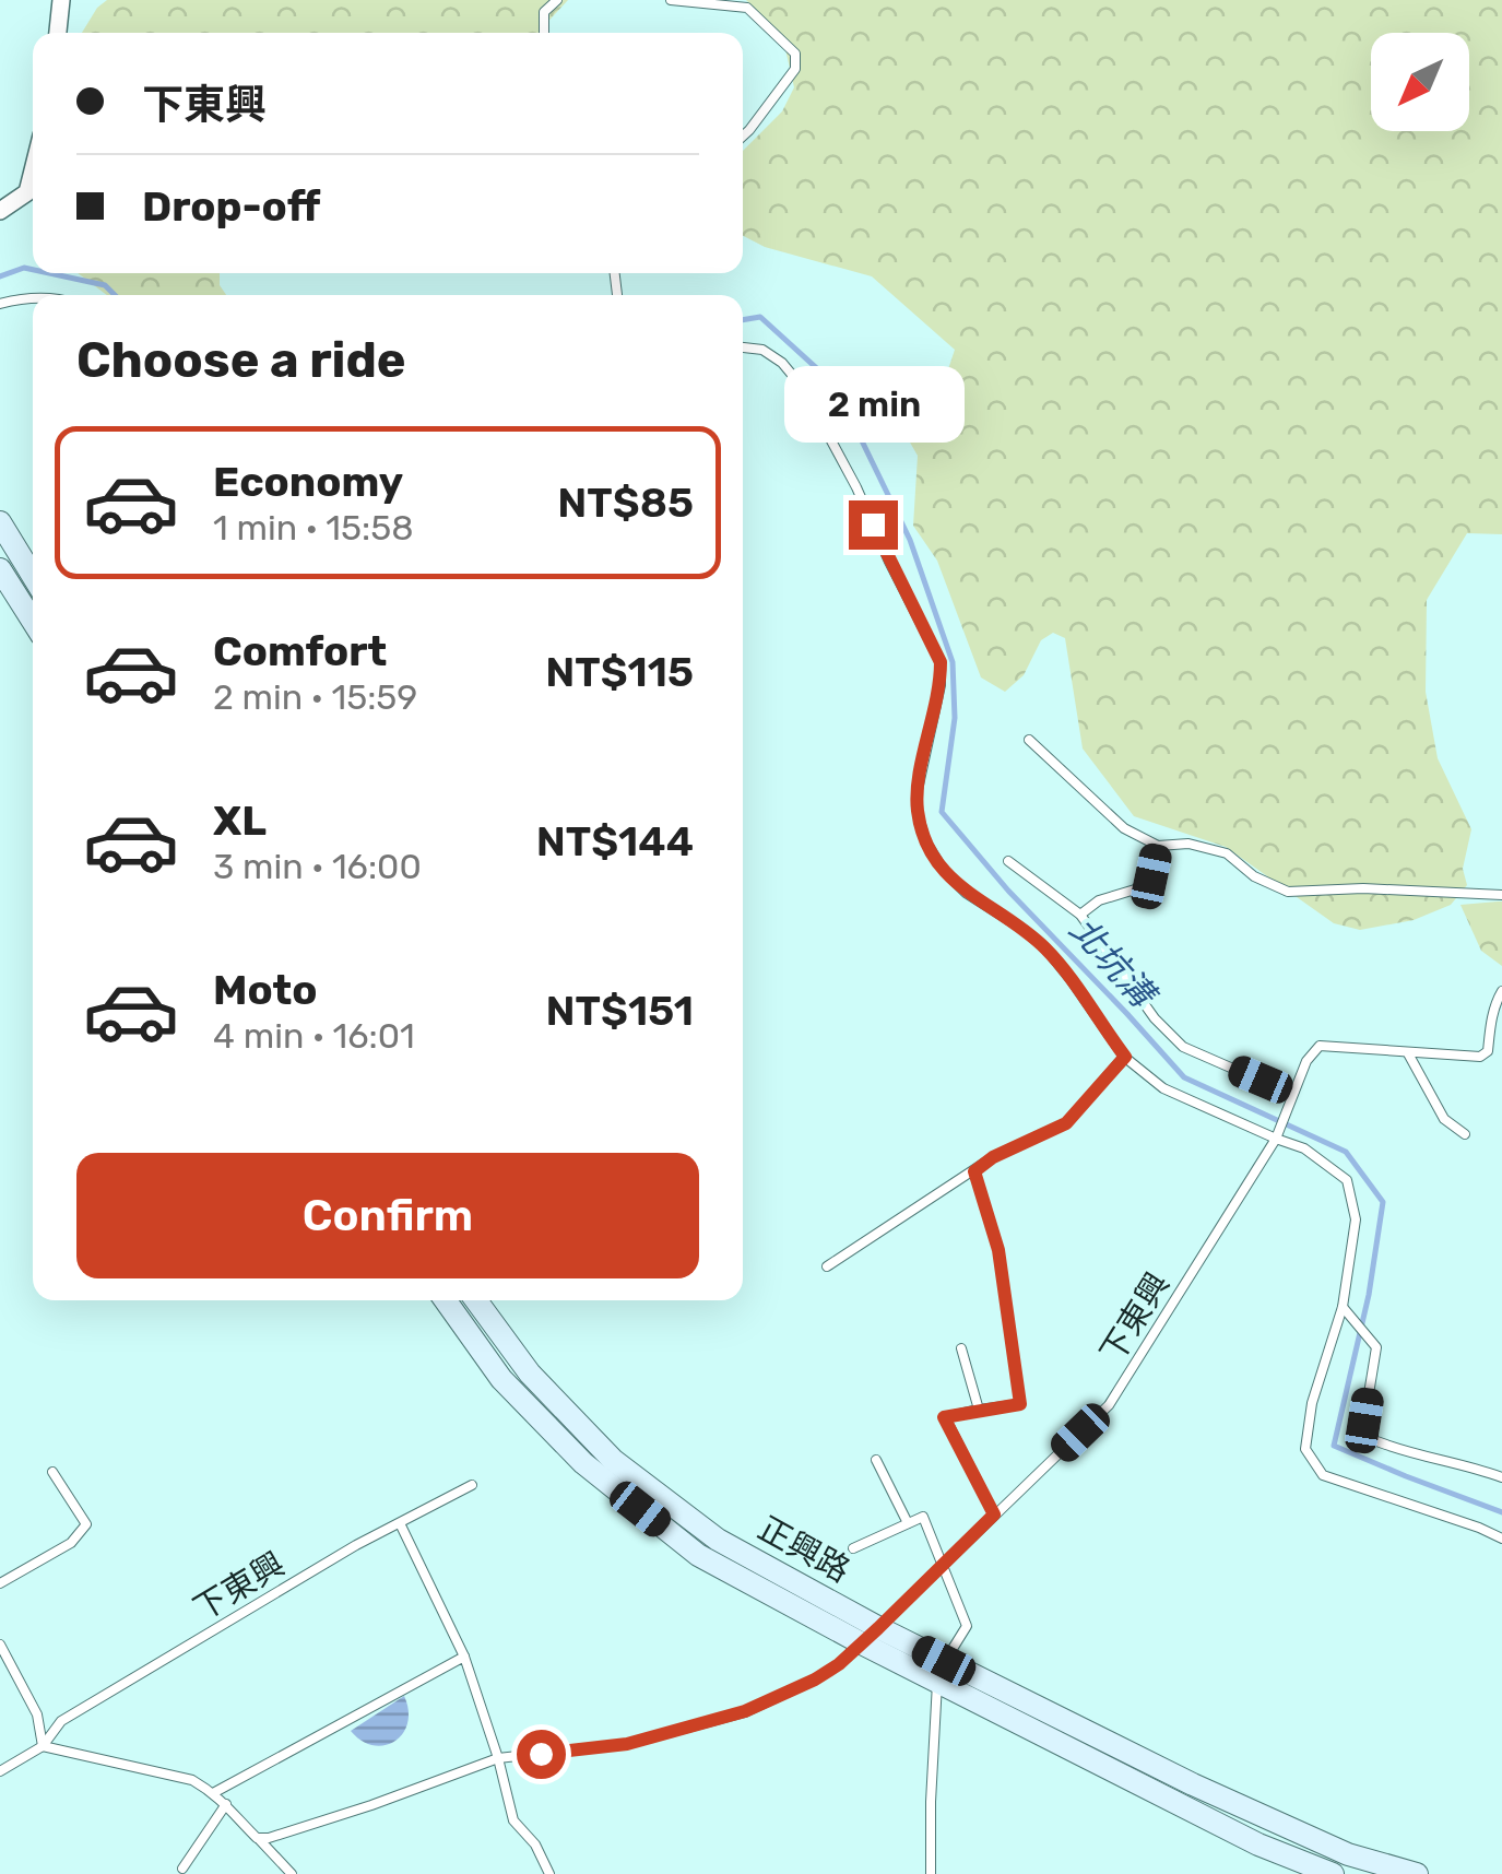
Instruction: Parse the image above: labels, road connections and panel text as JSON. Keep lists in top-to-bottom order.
{
  "streets": {
    "main road": ["正興路"],
    "lane": ["下東興"]
  },
  "crossings": [
    ["下東興", "正興路"]
  ],
  "water": ["北坑溝"],
  "north": "bottom left",
  "page": {
    "banner": ["下東興", "Drop-off"],
    "heading": "Choose a ride",
    "bubble": "2 min",
    "list": [
      {
        "name": "Economy",
        "note": "1 min · 15:58",
        "value": "NT$85"
      },
      {
        "name": "Comfort",
        "note": "2 min · 15:59",
        "value": "NT$115"
      },
      {
        "name": "XL",
        "note": "3 min · 16:00",
        "value": "NT$144"
      },
      {
        "name": "Moto",
        "note": "4 min · 16:01",
        "value": "NT$151"
      }
    ],
    "buttons": "Confirm"
  }
}
